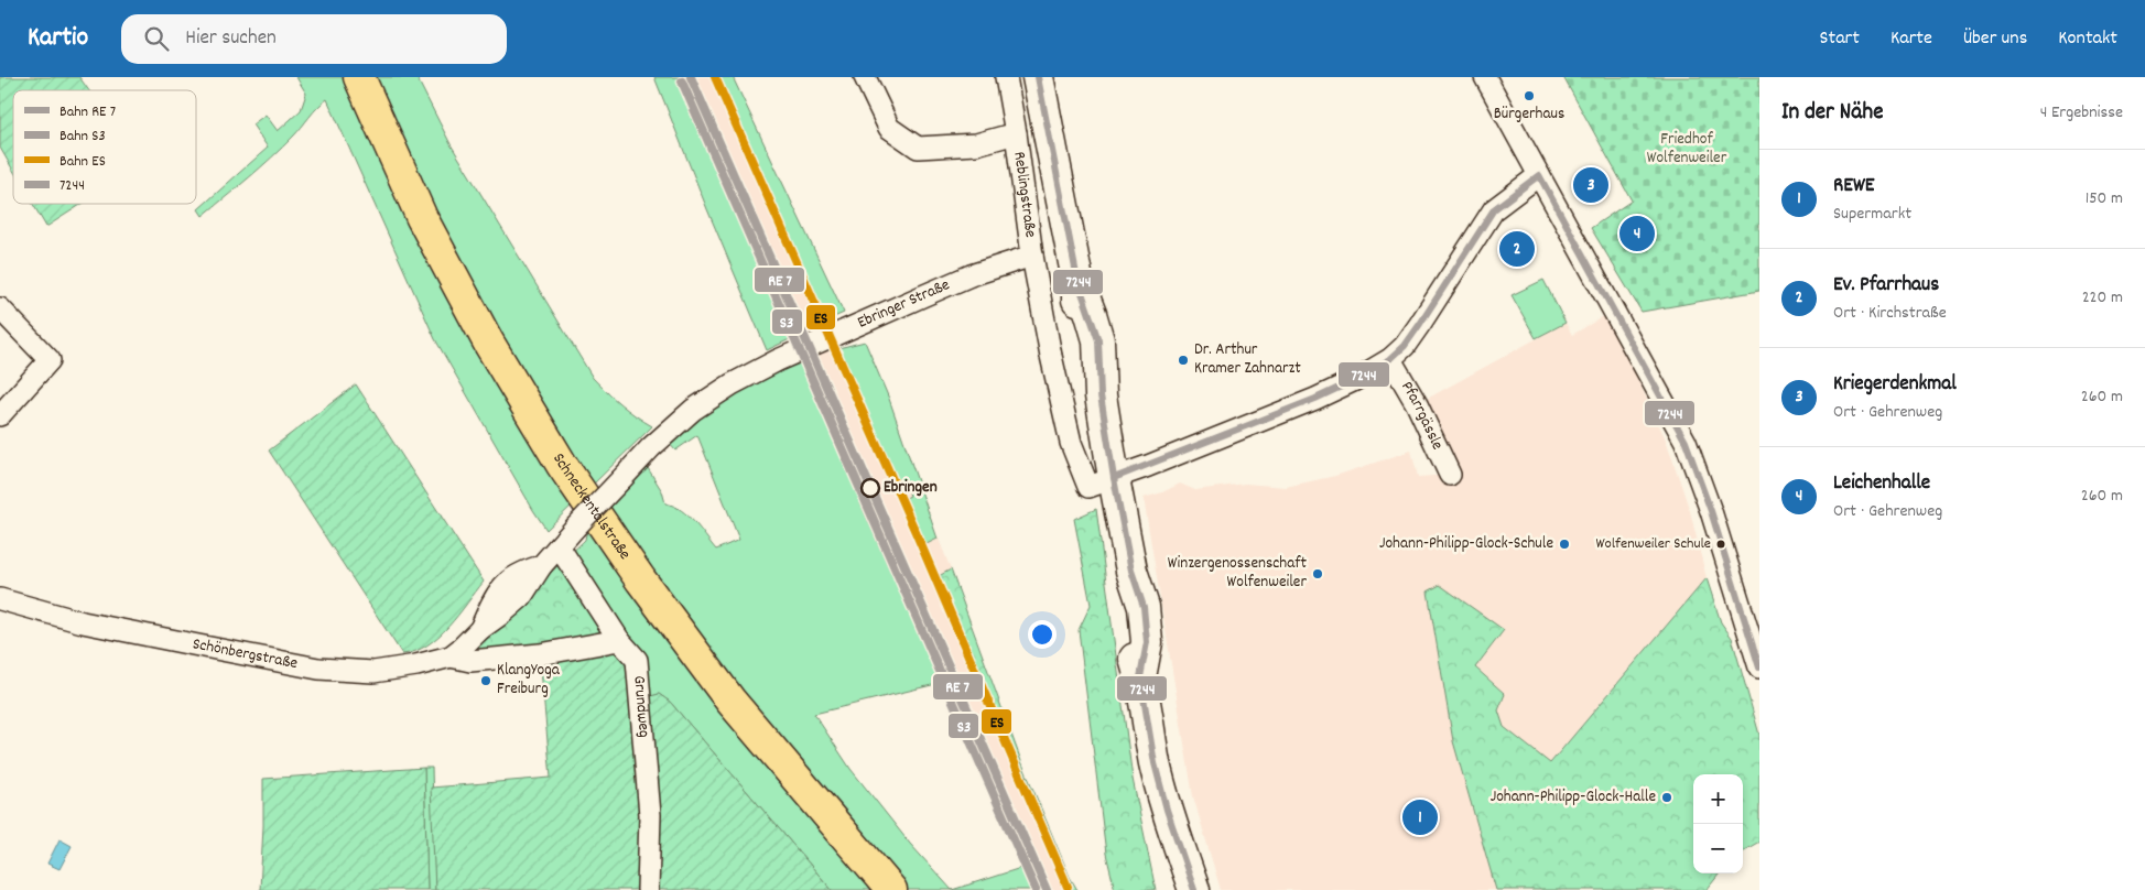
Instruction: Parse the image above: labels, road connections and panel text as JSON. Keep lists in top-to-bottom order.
{
  "streets": {
    "main road": ["Schneckentalstraße"],
    "street": [
      "Reblingstraße",
      "Ebringer Straße",
      "Pfarrgässle",
      "Schönbergstraße",
      "Grundweg"
    ]
  },
  "crossings": [
    ["Reblingstraße", "Ebringer Straße"],
    ["Ebringer Straße", "Schönbergstraße"],
    ["Schönbergstraße", "Grundweg"]
  ],
  "parks": ["Friedhof Wolfenweiler"],
  "places": [
    "Bürgerhaus",
    "Dr. Arthur Kramer Zahnarzt",
    "Ebringen",
    "Johann-Philipp-Glock-Schule",
    "Wolfenweiler Schule",
    "Winzergenossenschaft Wolfenweiler",
    "KlangYoga Freiburg",
    "Johann-Philipp-Glock-Halle"
  ],
  "lines": ["rail line ES", "transit line 7244", "rail line S3"],
  "legend": [
    "Bahn RE 7",
    "Bahn S3",
    "Bahn ES",
    "7244"
  ],
  "page": {
    "header": "Kartio",
    "search": "Hier suchen",
    "nav": [
      "Start",
      "Karte",
      "Über uns",
      "Kontakt"
    ],
    "heading": ["In der Nähe", "4 Ergebnisse"],
    "list": [
      {
        "mark": "1",
        "name": "REWE",
        "note": "Supermarkt",
        "value": "150 m"
      },
      {
        "mark": "2",
        "name": "Ev. Pfarrhaus",
        "note": "Ort · Kirchstraße",
        "value": "220 m"
      },
      {
        "mark": "3",
        "name": "Kriegerdenkmal",
        "note": "Ort · Gehrenweg",
        "value": "260 m"
      },
      {
        "mark": "4",
        "name": "Leichenhalle",
        "note": "Ort · Gehrenweg",
        "value": "260 m"
      }
    ],
    "pins": [
      "3",
      "4",
      "2",
      "1"
    ],
    "map_buttons": ["+", "−"]
  }
}
